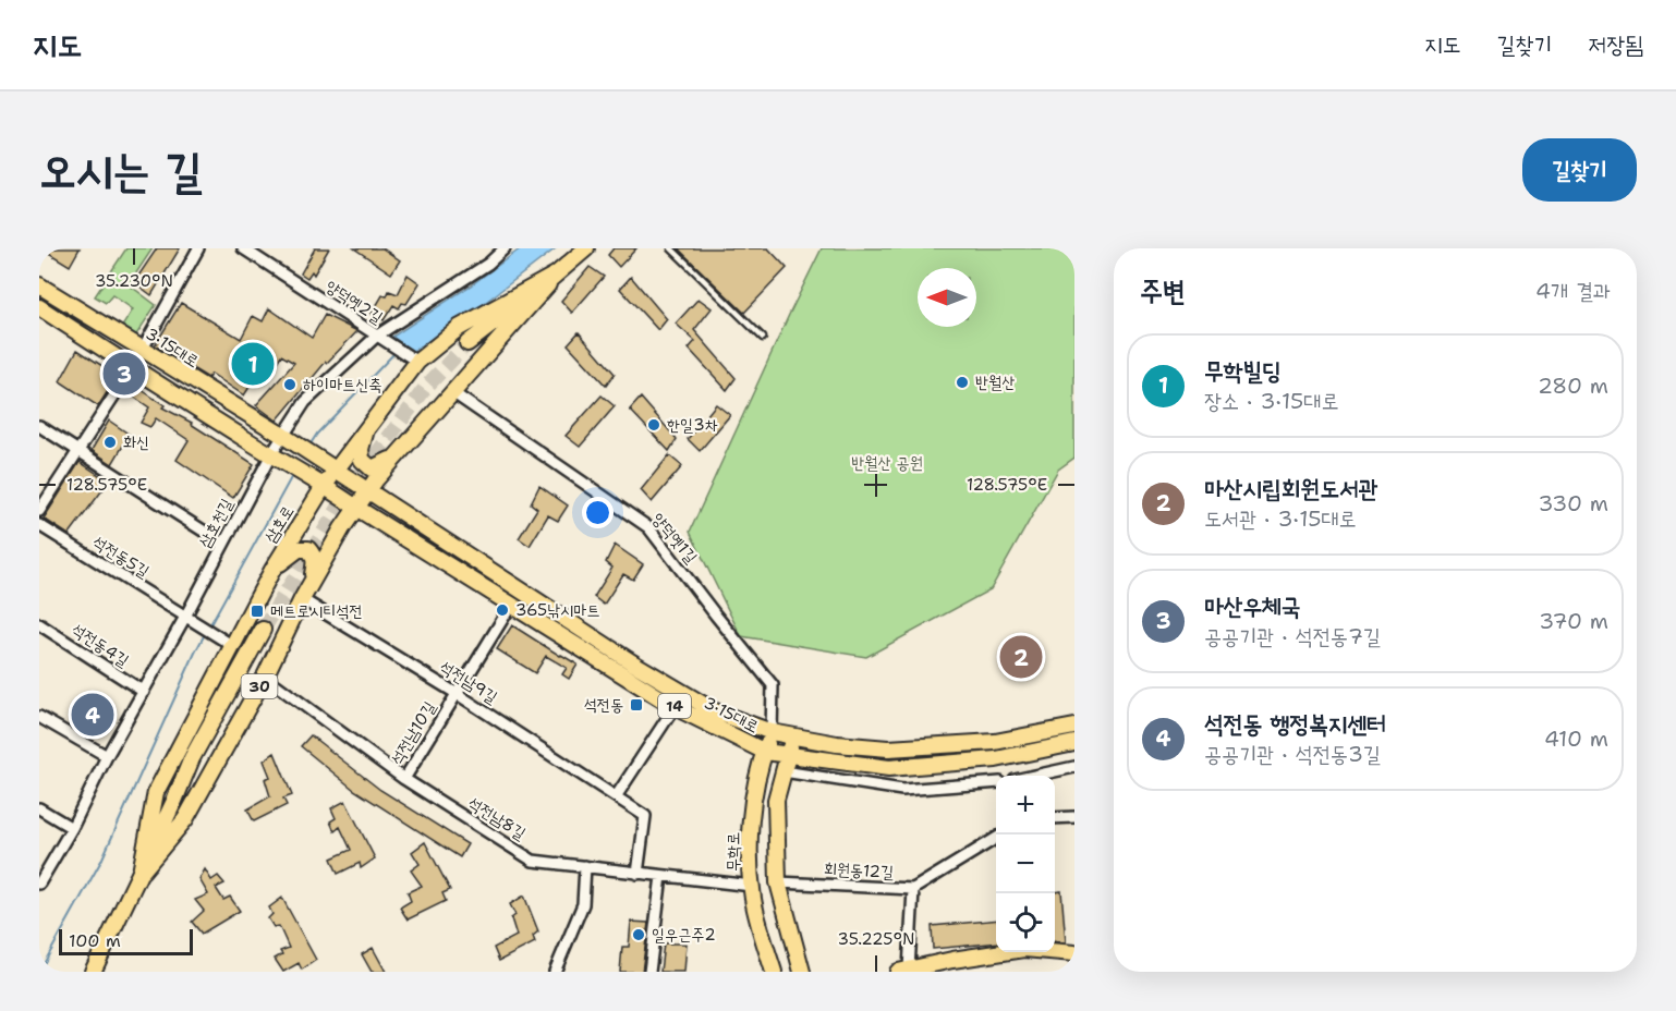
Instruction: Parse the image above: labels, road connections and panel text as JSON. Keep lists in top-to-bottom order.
{
  "streets": {
    "main road": [
      "3·15대로",
      "삼호로",
      "30",
      "14",
      "무학로"
    ],
    "street": [
      "양덕옛2길",
      "삼호천길",
      "양덕옛1길",
      "석전동5길",
      "석전동4길",
      "석전남9길",
      "석전남10길",
      "석전남8길",
      "회원동12길"
    ]
  },
  "crossings": [
    ["양덕옛2길", "삼호천길"],
    ["양덕옛2길", "삼호로"],
    ["3·15대로", "삼호천길"],
    ["3·15대로", "삼호로"],
    ["3·15대로", "양덕옛1길"],
    ["3·15대로", "14"],
    ["3·15대로", "석전남10길"],
    ["3·15대로", "무학로"],
    ["삼호천길", "석전동5길"],
    ["삼호천길", "석전동4길"],
    ["삼호천길", "14"],
    ["삼호로", "양덕옛1길"],
    ["삼호로", "석전동5길"],
    ["삼호로", "석전남9길"],
    ["삼호로", "14"],
    ["삼호로", "석전남8길"],
    ["양덕옛1길", "무학로"],
    ["석전남9길", "석전남10길"],
    ["석전남9길", "석전남8길"],
    ["석전남10길", "석전남8길"],
    ["석전남8길", "무학로"]
  ],
  "parks": ["반월산 공원"],
  "places": {
    "other": [
      "반월산",
      "하이마트신축",
      "한일3차",
      "화신",
      "365낚시마트",
      "일우근주2"
    ],
    "transit": ["메트로시티석전", "석전동"]
  },
  "scale_bar": "100 m",
  "north": "left",
  "page": {
    "header": "지도",
    "nav": ["지도", "길찾기", "저장됨"],
    "buttons": "길찾기",
    "title": "오시는 길",
    "heading": ["주변", "4개 결과"],
    "list": [
      {
        "mark": "1",
        "name": "무학빌딩",
        "note": "장소 · 3·15대로",
        "value": "280 m"
      },
      {
        "mark": "2",
        "name": "마산시립회원도서관",
        "note": "도서관 · 3·15대로",
        "value": "330 m"
      },
      {
        "mark": "3",
        "name": "마산우체국",
        "note": "공공기관 · 석전동7길",
        "value": "370 m"
      },
      {
        "mark": "4",
        "name": "석전동 행정복지센터",
        "note": "공공기관 · 석전동3길",
        "value": "410 m"
      }
    ],
    "pins": [
      "1",
      "3",
      "2",
      "4"
    ],
    "map_buttons": ["+", "−"],
    "scale": "100 m"
  },
  "coordinates": ["35.230°N", "128.575°E", "35.225°N"]
}
